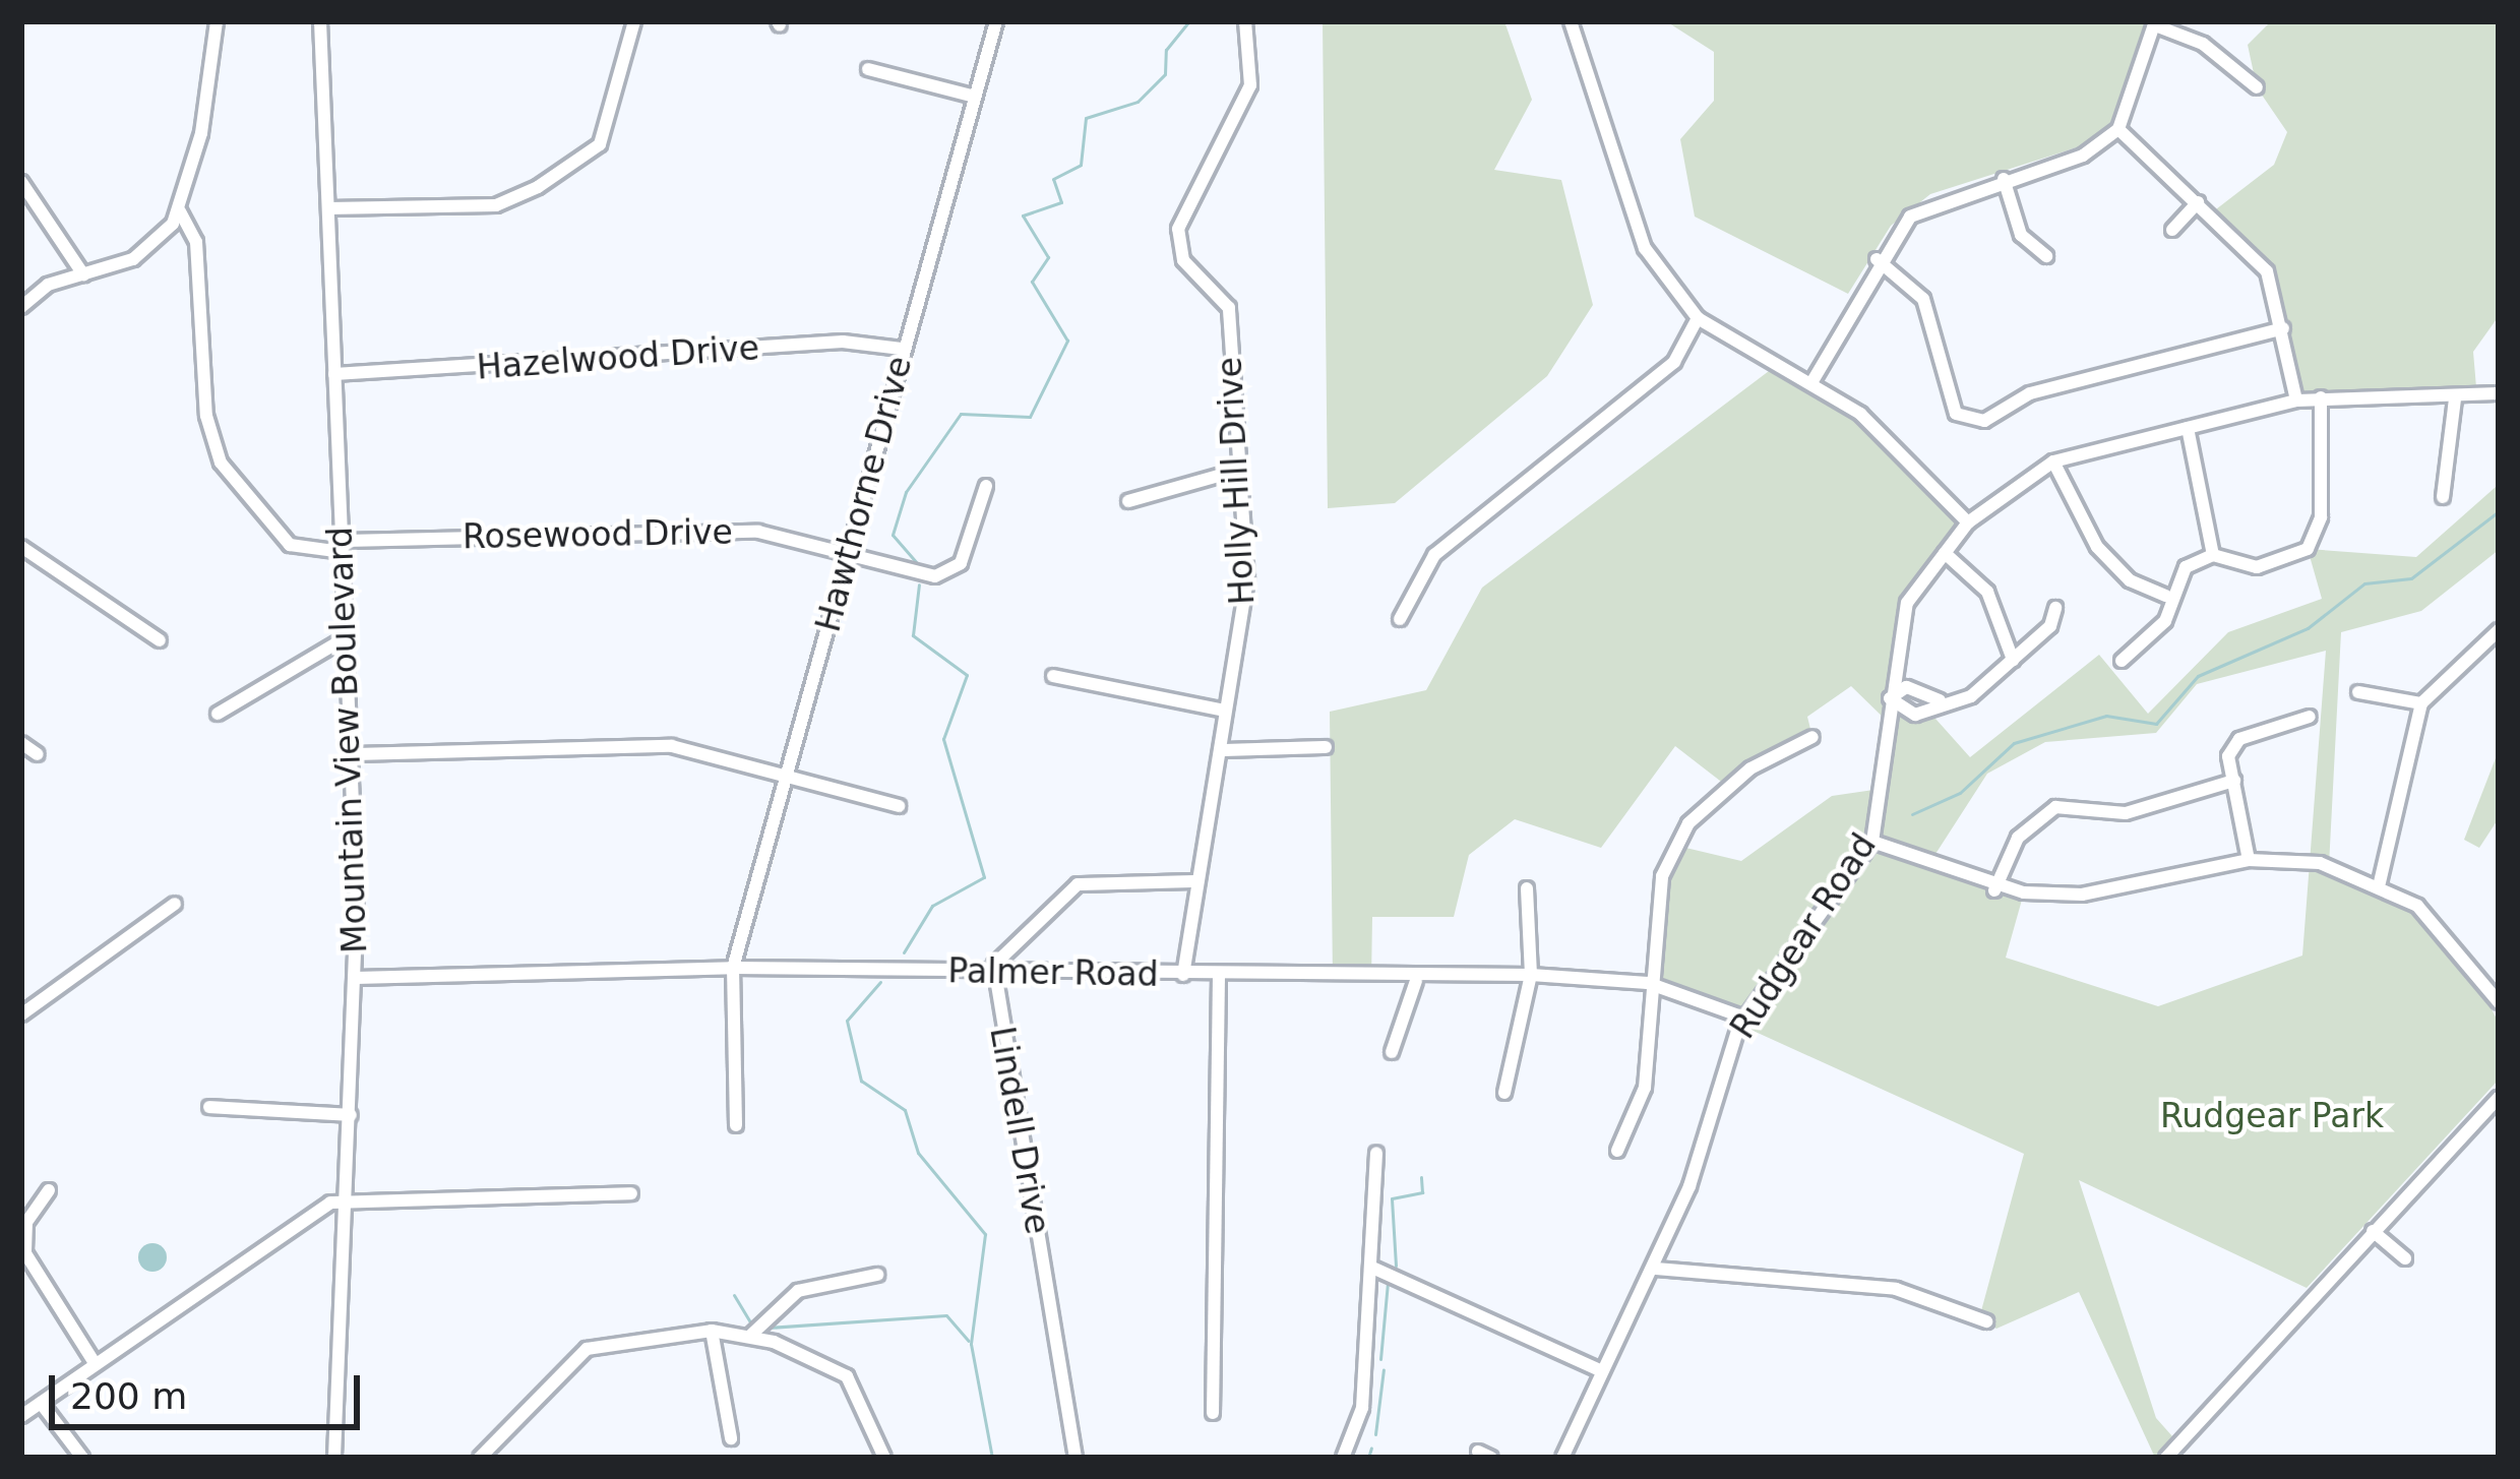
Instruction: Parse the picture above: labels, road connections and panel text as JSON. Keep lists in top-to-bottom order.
{
  "streets": {
    "street": [
      "Hazelwood Drive",
      "Holly Hill Drive",
      "Hawthorne Drive",
      "Rosewood Drive",
      "Mountain View Boulevard",
      "Rudgear Road",
      "Palmer Road",
      "Lindell Drive"
    ]
  },
  "crossings": [
    ["Hazelwood Drive", "Hawthorne Drive"],
    ["Hazelwood Drive", "Mountain View Boulevard"],
    ["Holly Hill Drive", "Palmer Road"],
    ["Hawthorne Drive", "Rosewood Drive"],
    ["Hawthorne Drive", "Palmer Road"],
    ["Rosewood Drive", "Mountain View Boulevard"],
    ["Mountain View Boulevard", "Palmer Road"],
    ["Rudgear Road", "Palmer Road"],
    ["Palmer Road", "Lindell Drive"]
  ],
  "parks": ["Rudgear Park"],
  "scale_bar": "200 m"
}
